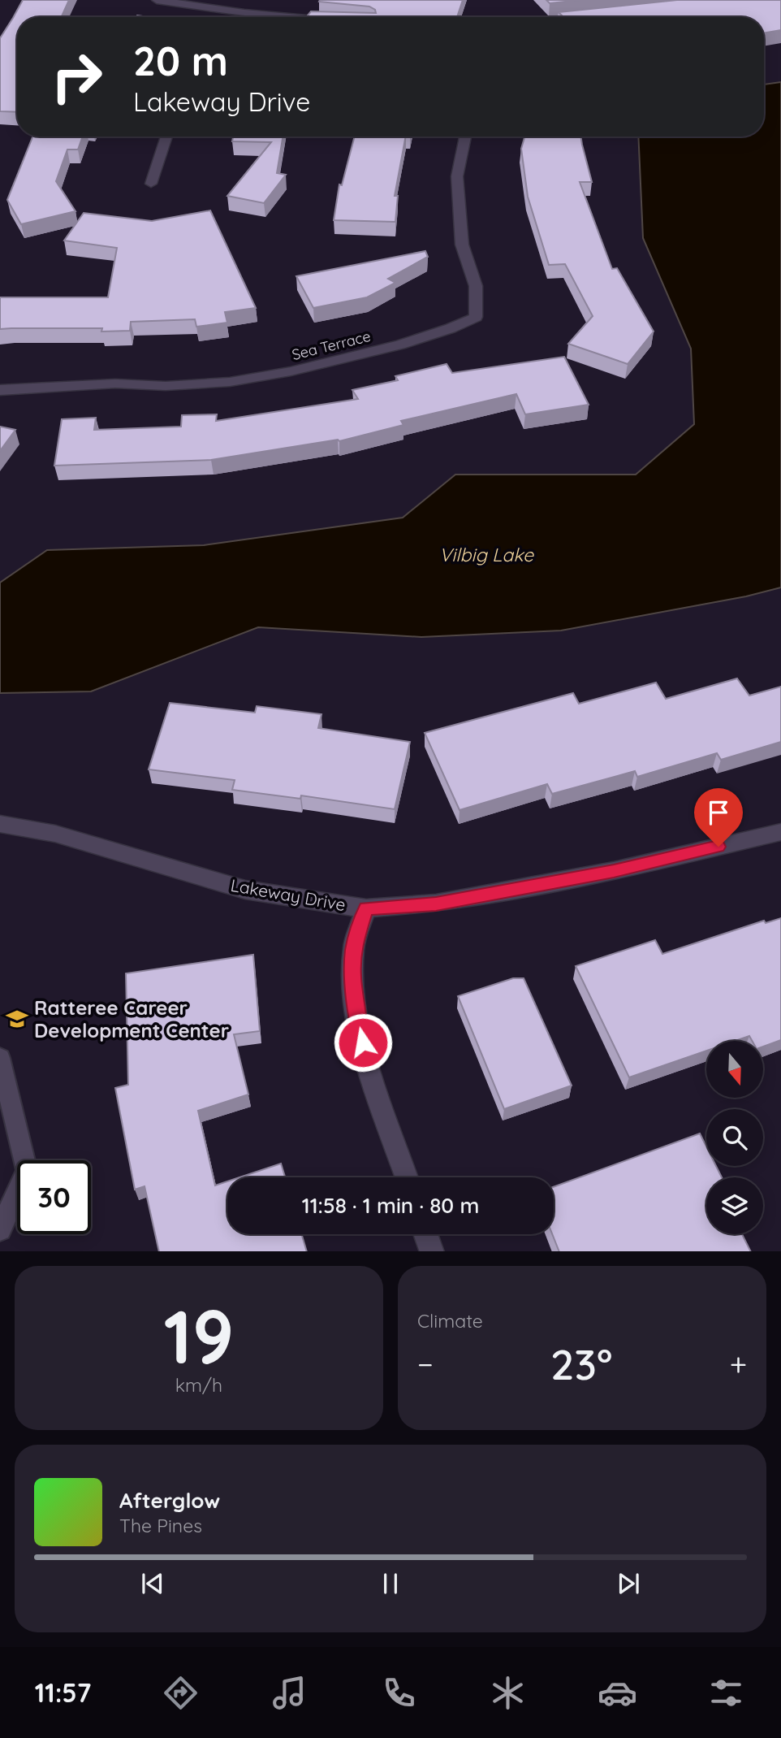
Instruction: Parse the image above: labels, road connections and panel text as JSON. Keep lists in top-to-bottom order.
{
  "streets": {
    "street": ["Sea Terrace", "Lakeway Drive"]
  },
  "water": ["Vilbig Lake"],
  "places": {
    "school or university": ["Ratteree Career Development Center"]
  },
  "north": "bottom",
  "page": {
    "turn": ["20 m", "Lakeway Drive"],
    "limit": "30",
    "trip": "11:58 · 1 min · 80 m",
    "tile": [
      ["19", "km/h"],
      "Climate"
    ],
    "heat": ["−", "23°", "+"],
    "song": ["Afterglow", "The Pines"],
    "tabs": "11:57"
  }
}
